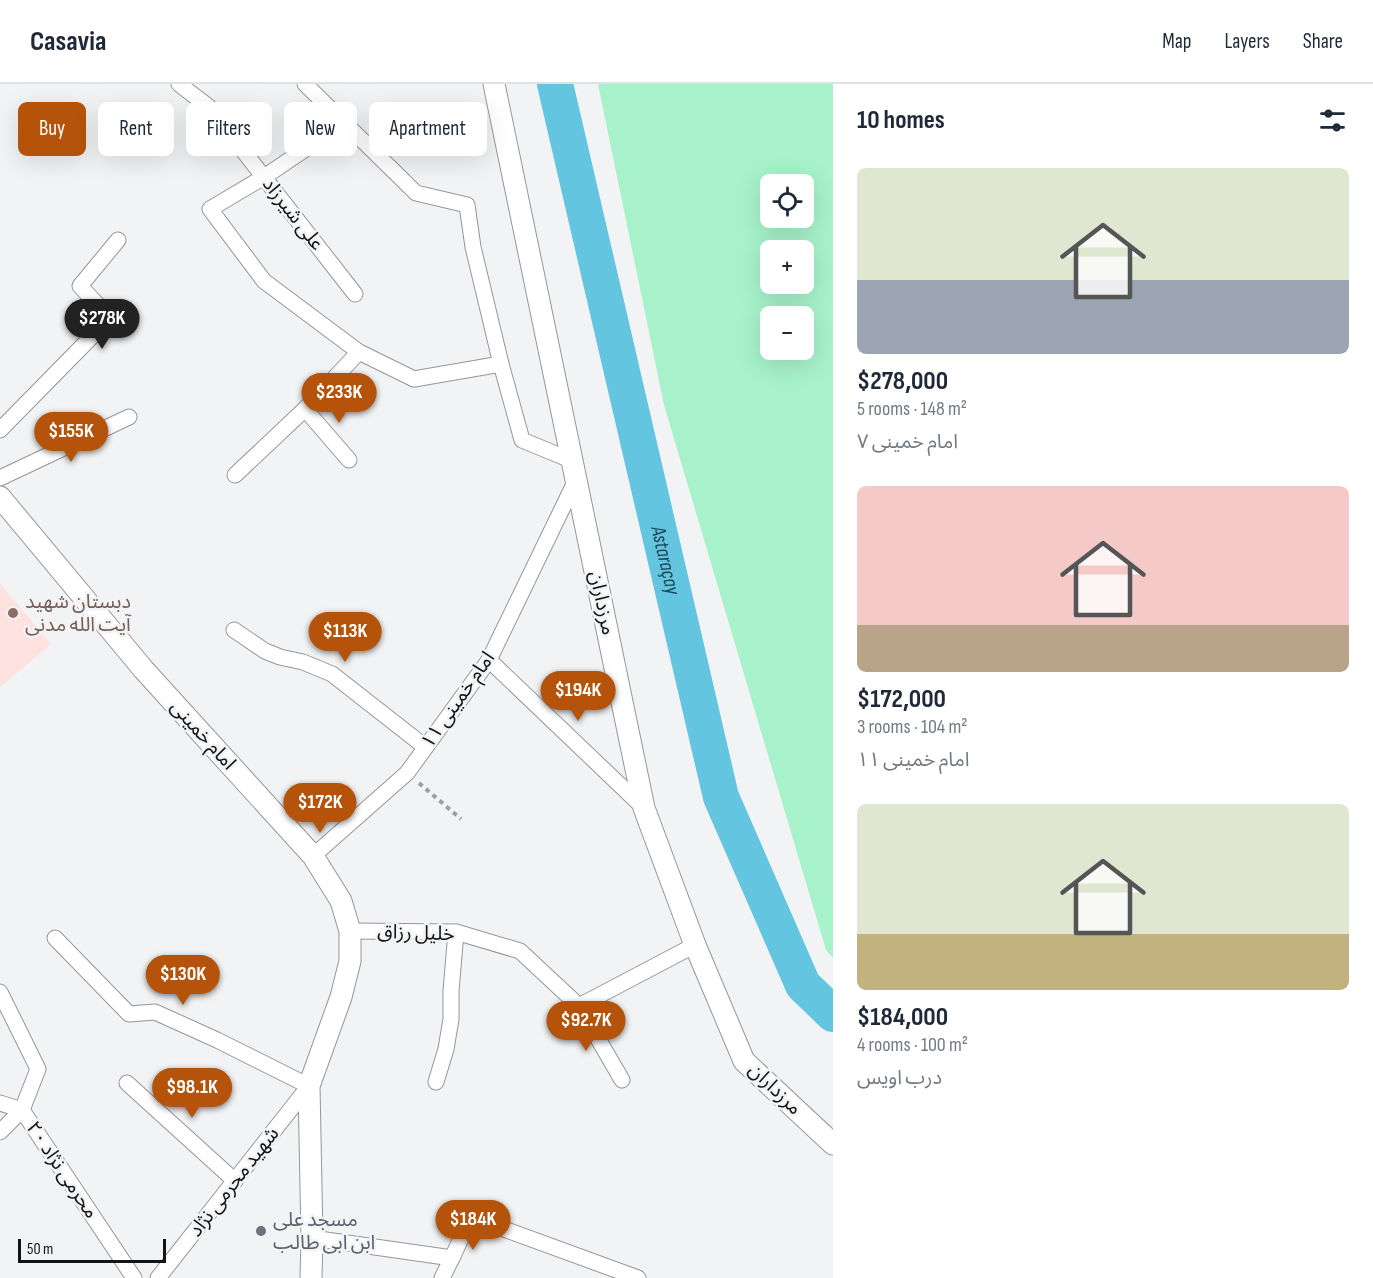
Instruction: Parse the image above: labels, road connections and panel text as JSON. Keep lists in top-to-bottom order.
{
  "streets": {
    "street": [
      "علی شیرزاد",
      "مرزداران",
      "امام خمینی ۱۱",
      "امام خمینی",
      "خلیل رزاق",
      "محرمی نژاد ۲۰",
      "شهید محرمی نژاد"
    ]
  },
  "crossings": [
    ["مرزداران", "امام خمینی ۱۱"],
    ["امام خمینی ۱۱", "امام خمینی"],
    ["امام خمینی", "خلیل رزاق"],
    ["امام خمینی", "شهید محرمی نژاد"]
  ],
  "water": ["Astaraçay"],
  "places": ["دبستان شهید آیت الله مدنی", "مسجد علی ابن ابی طالب"],
  "scale_bar": "50 m",
  "page": {
    "header": "Casavia",
    "nav": ["Map", "Layers", "Share"],
    "heading": "10 homes",
    "chip": [
      "Buy",
      "Rent",
      "Filters",
      "New",
      "Apartment"
    ],
    "list": [
      {
        "name": "$278,000",
        "note": "5 rooms · 148 m² · امام خمینی ۷"
      },
      {
        "name": "$172,000",
        "note": "3 rooms · 104 m² · امام خمینی ۱۱"
      },
      {
        "name": "$184,000",
        "note": "4 rooms · 100 m² · درب اویس"
      }
    ],
    "map_buttons": ["+", "−"],
    "price": [
      "$278K",
      "$233K",
      "$155K",
      "$113K",
      "$194K",
      "$172K",
      "$130K",
      "$92.7K",
      "$98.1K",
      "$184K"
    ],
    "scale": "50 m"
  }
}
